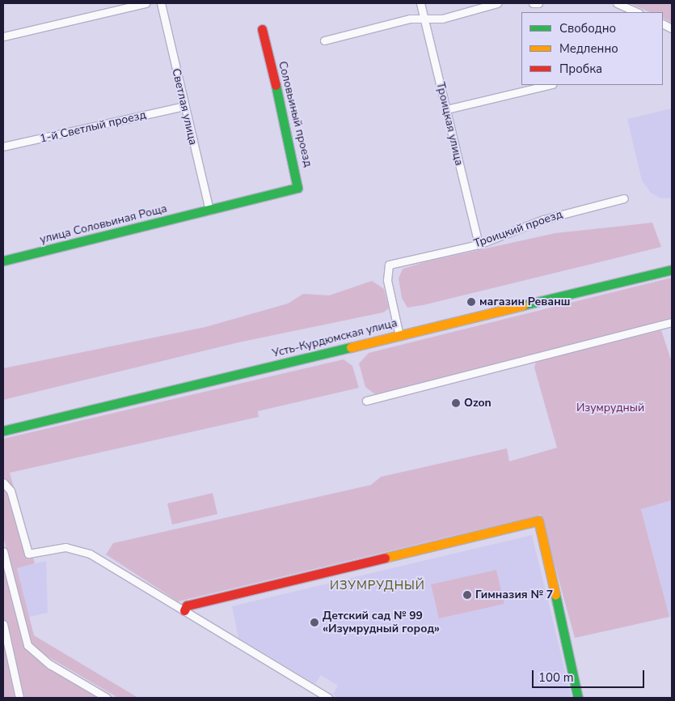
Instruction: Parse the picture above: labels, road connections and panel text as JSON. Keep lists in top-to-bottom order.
{
  "streets": {
    "street": [
      "Светлая улица",
      "Соловьиный проезд",
      "Троицкая улица",
      "1-й Светлый проезд",
      "улица Соловьиная Роща",
      "Троицкий проезд",
      "Усть-Курдюмская улица"
    ]
  },
  "crossings": [
    ["Светлая улица", "Соловьиный проезд"],
    ["Светлая улица", "1-й Светлый проезд"],
    ["Светлая улица", "улица Соловьиная Роща"],
    ["Соловьиный проезд", "улица Соловьиная Роща"],
    ["Троицкая улица", "Троицкий проезд"],
    ["Троицкий проезд", "Усть-Курдюмская улица"]
  ],
  "districts": ["ИЗУМРУДНЫЙ"],
  "parks": ["Изумрудный"],
  "places": [
    "магазин Реванш",
    "Ozon",
    "Гимназия № 7",
    "Детский сад № 99 «Изумрудный город»"
  ],
  "legend": ["Свободно", "Медленно", "Пробка"],
  "scale_bar": "100 m"
}
